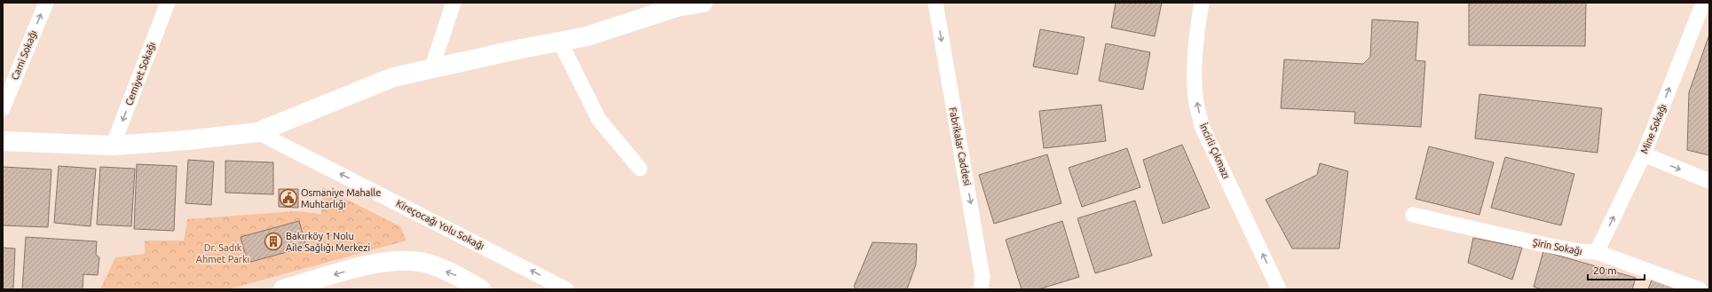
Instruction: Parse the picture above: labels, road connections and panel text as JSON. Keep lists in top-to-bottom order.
{
  "streets": {
    "street": [
      "Cami Sokağı",
      "Cemiyet Sokağı",
      "Mine Sokağı",
      "Fabrikalar Caddesi",
      "İncirli Çıkmazı",
      "Kireçocağı Yolu Sokağı",
      "Şirin Sokağı"
    ]
  },
  "crossings": [
    ["Mine Sokağı", "Şirin Sokağı"]
  ],
  "one_way": [
    "Cami Sokağı",
    "Cemiyet Sokağı",
    "Mine Sokağı",
    "Fabrikalar Caddesi",
    "İncirli Çıkmazı",
    "Kireçocağı Yolu Sokağı"
  ],
  "parks": ["Dr. Sadık Ahmet Parkı"],
  "places": {
    "public building": ["Osmaniye Mahalle Muhtarlığı"],
    "building": ["Bakırköy 1 Nolu Aile Sağlığı Merkezi"]
  },
  "scale_bar": "20 m"
}
